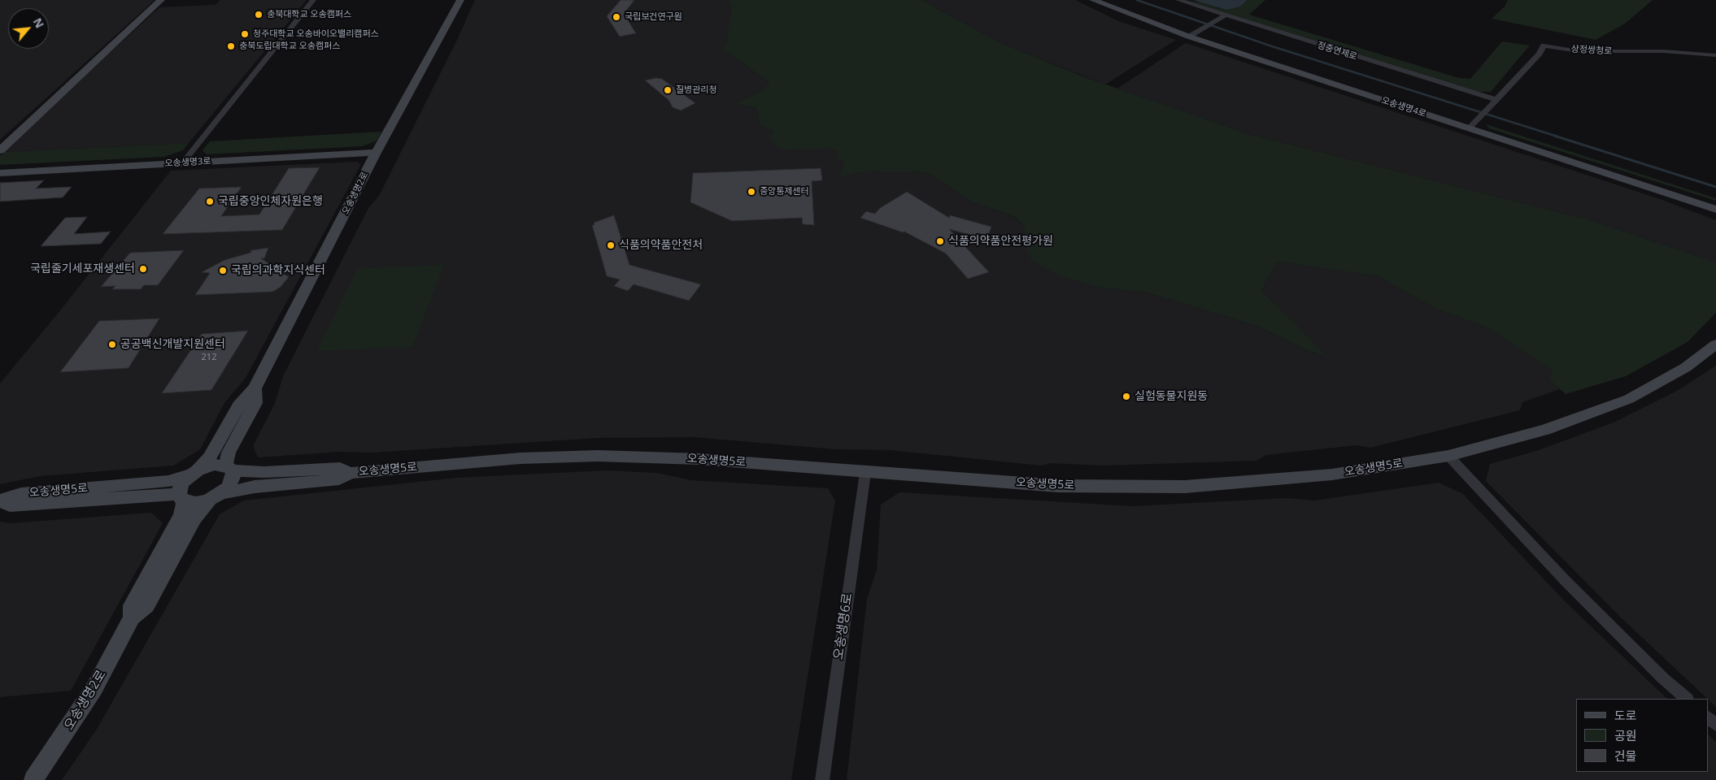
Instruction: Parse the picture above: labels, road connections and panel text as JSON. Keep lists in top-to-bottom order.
{
  "streets": {
    "street": [
      "상정쌍청로",
      "정중연제로",
      "오송생명4로",
      "오송생명3로",
      "오송생명2로",
      "오송생명5로",
      "오송생명6로"
    ]
  },
  "crossings": [
    ["상정쌍청로", "정중연제로"],
    ["오송생명3로", "오송생명2로"],
    ["오송생명2로", "오송생명5로"],
    ["오송생명5로", "오송생명6로"]
  ],
  "places": [
    "충북대학교 오송캠퍼스",
    "국립보건연구원",
    "청주대학교 오송바이오밸리캠퍼스",
    "충북도립대학교 오송캠퍼스",
    "질병관리청",
    "중앙통제센터",
    "국립중앙인체자원은행",
    "식품의약품안전평가원",
    "식품의약품안전처",
    "국립줄기세포재생센터",
    "국립의과학지식센터",
    "공공백신개발지원센터",
    "실험동물지원동"
  ],
  "house_numbers": ["212"],
  "legend": ["도로", "공원", "건물"],
  "north": "top right"
}
